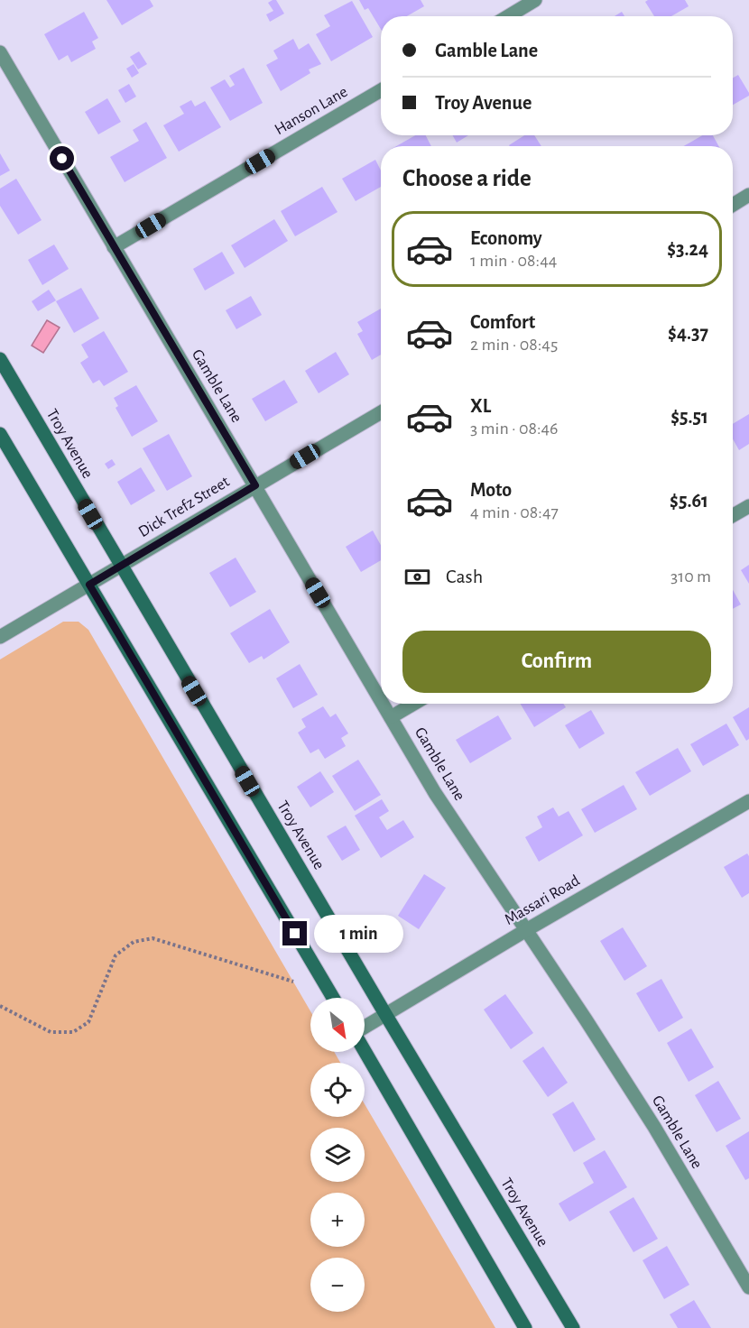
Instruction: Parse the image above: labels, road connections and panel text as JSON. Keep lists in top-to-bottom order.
{
  "streets": {
    "main road": ["Troy Avenue"],
    "street": [
      "Hanson Lane",
      "Gamble Lane",
      "Dick Trefz Street",
      "Massari Road"
    ]
  },
  "crossings": [
    ["Hanson Lane", "Gamble Lane"],
    ["Gamble Lane", "Dick Trefz Street"],
    ["Gamble Lane", "Massari Road"],
    ["Troy Avenue", "Dick Trefz Street"],
    ["Troy Avenue", "Massari Road"]
  ],
  "north": "bottom right",
  "page": {
    "banner": ["Gamble Lane", "Troy Avenue"],
    "heading": "Choose a ride",
    "list": [
      {
        "name": "Economy",
        "note": "1 min · 08:44",
        "value": "$3.24"
      },
      {
        "name": "Comfort",
        "note": "2 min · 08:45",
        "value": "$4.37"
      },
      {
        "name": "XL",
        "note": "3 min · 08:46",
        "value": "$5.51"
      },
      {
        "name": "Moto",
        "note": "4 min · 08:47",
        "value": "$5.61"
      }
    ],
    "pay": ["Cash", "310 m"],
    "buttons": "Confirm",
    "bubble": "1 min",
    "map_buttons": ["+", "−"]
  }
}
